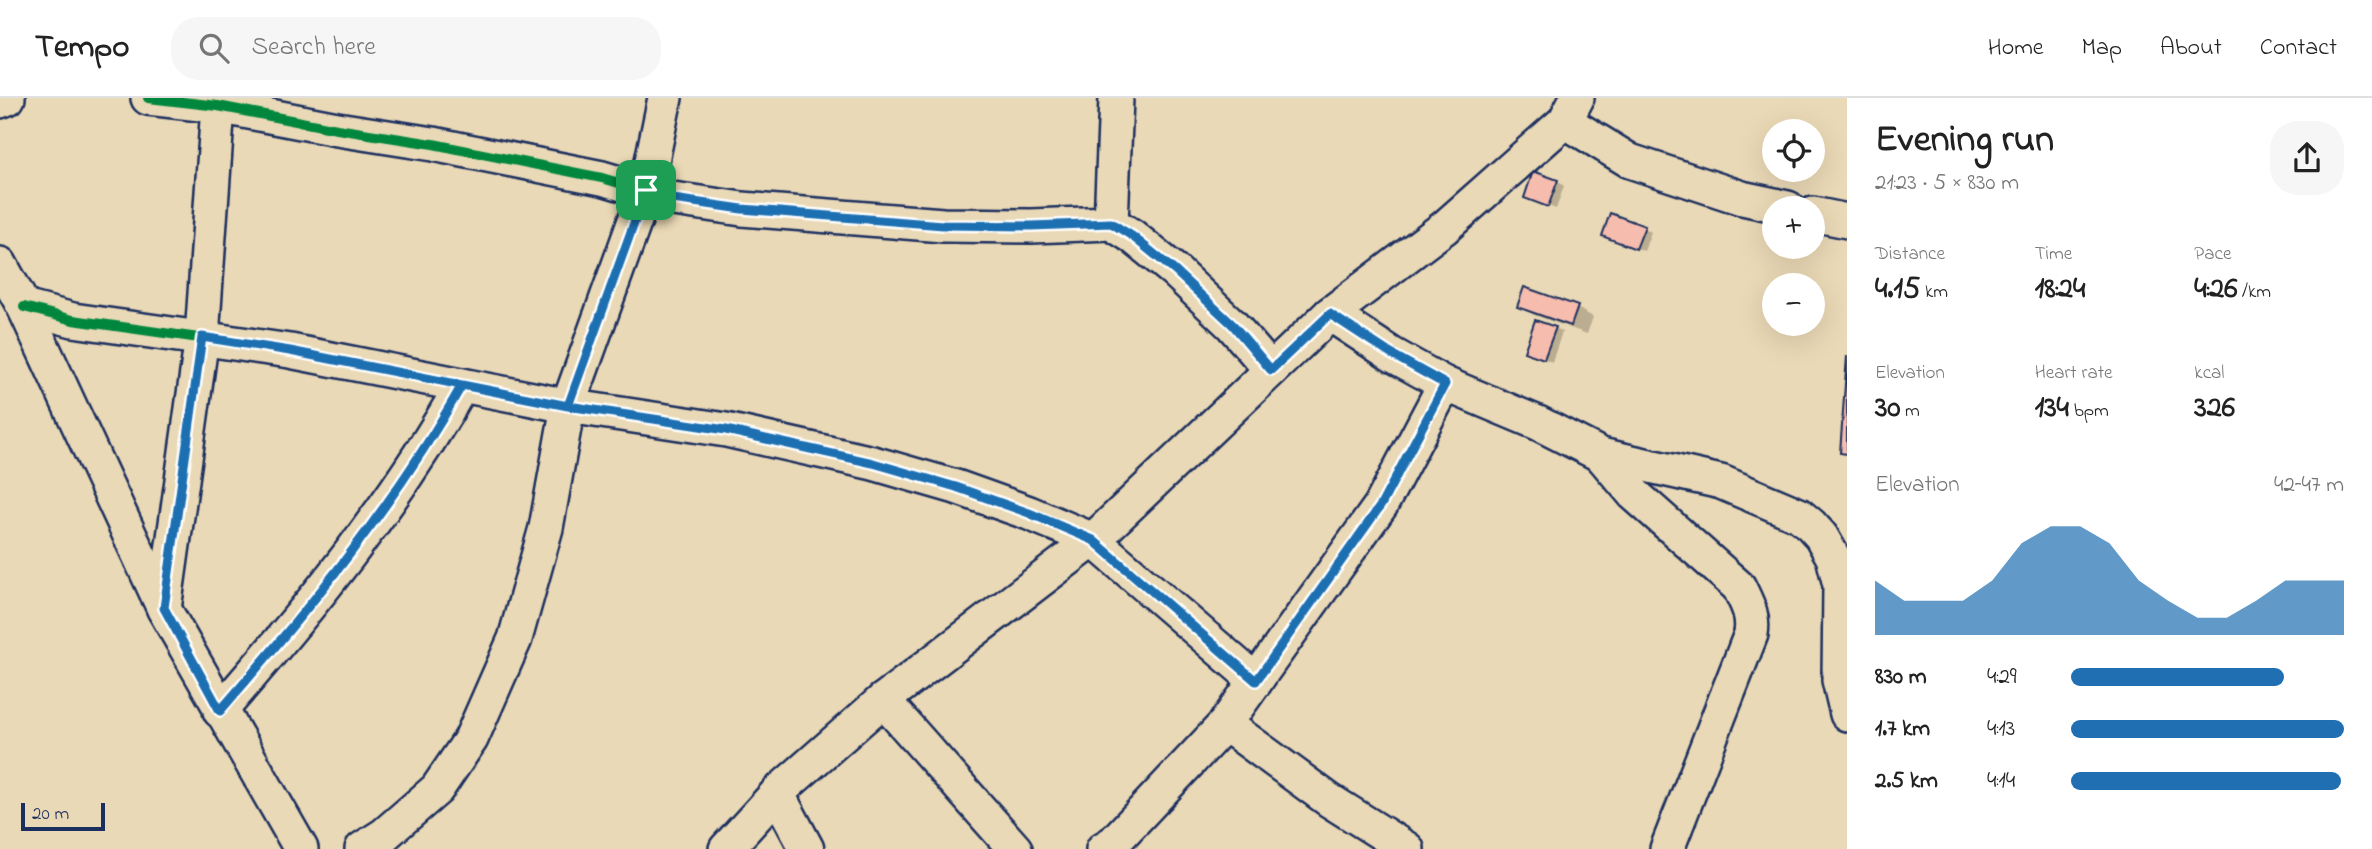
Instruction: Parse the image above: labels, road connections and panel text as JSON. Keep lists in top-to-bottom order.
{
  "scale_bar": "20 m",
  "page": {
    "header": "Tempo",
    "search": "Search here",
    "nav": [
      "Home",
      "Map",
      "About",
      "Contact"
    ],
    "heading": ["Evening run", "21:23 · 5 × 830 m"],
    "map_buttons": ["+", "−"],
    "stats": [
      ["Distance", "4.15 km"],
      ["Time", "18:24"],
      ["Pace", "4:26 /km"],
      ["Elevation", "30 m"],
      ["Heart rate", "134 bpm"],
      ["kcal", "326"]
    ],
    "chart": ["Elevation", "42–47 m"],
    "list": [
      {
        "name": "830 m",
        "note": "4:29"
      },
      {
        "name": "1.7 km",
        "note": "4:13"
      },
      {
        "name": "2.5 km",
        "note": "4:14"
      }
    ],
    "scale": "20 m"
  }
}
